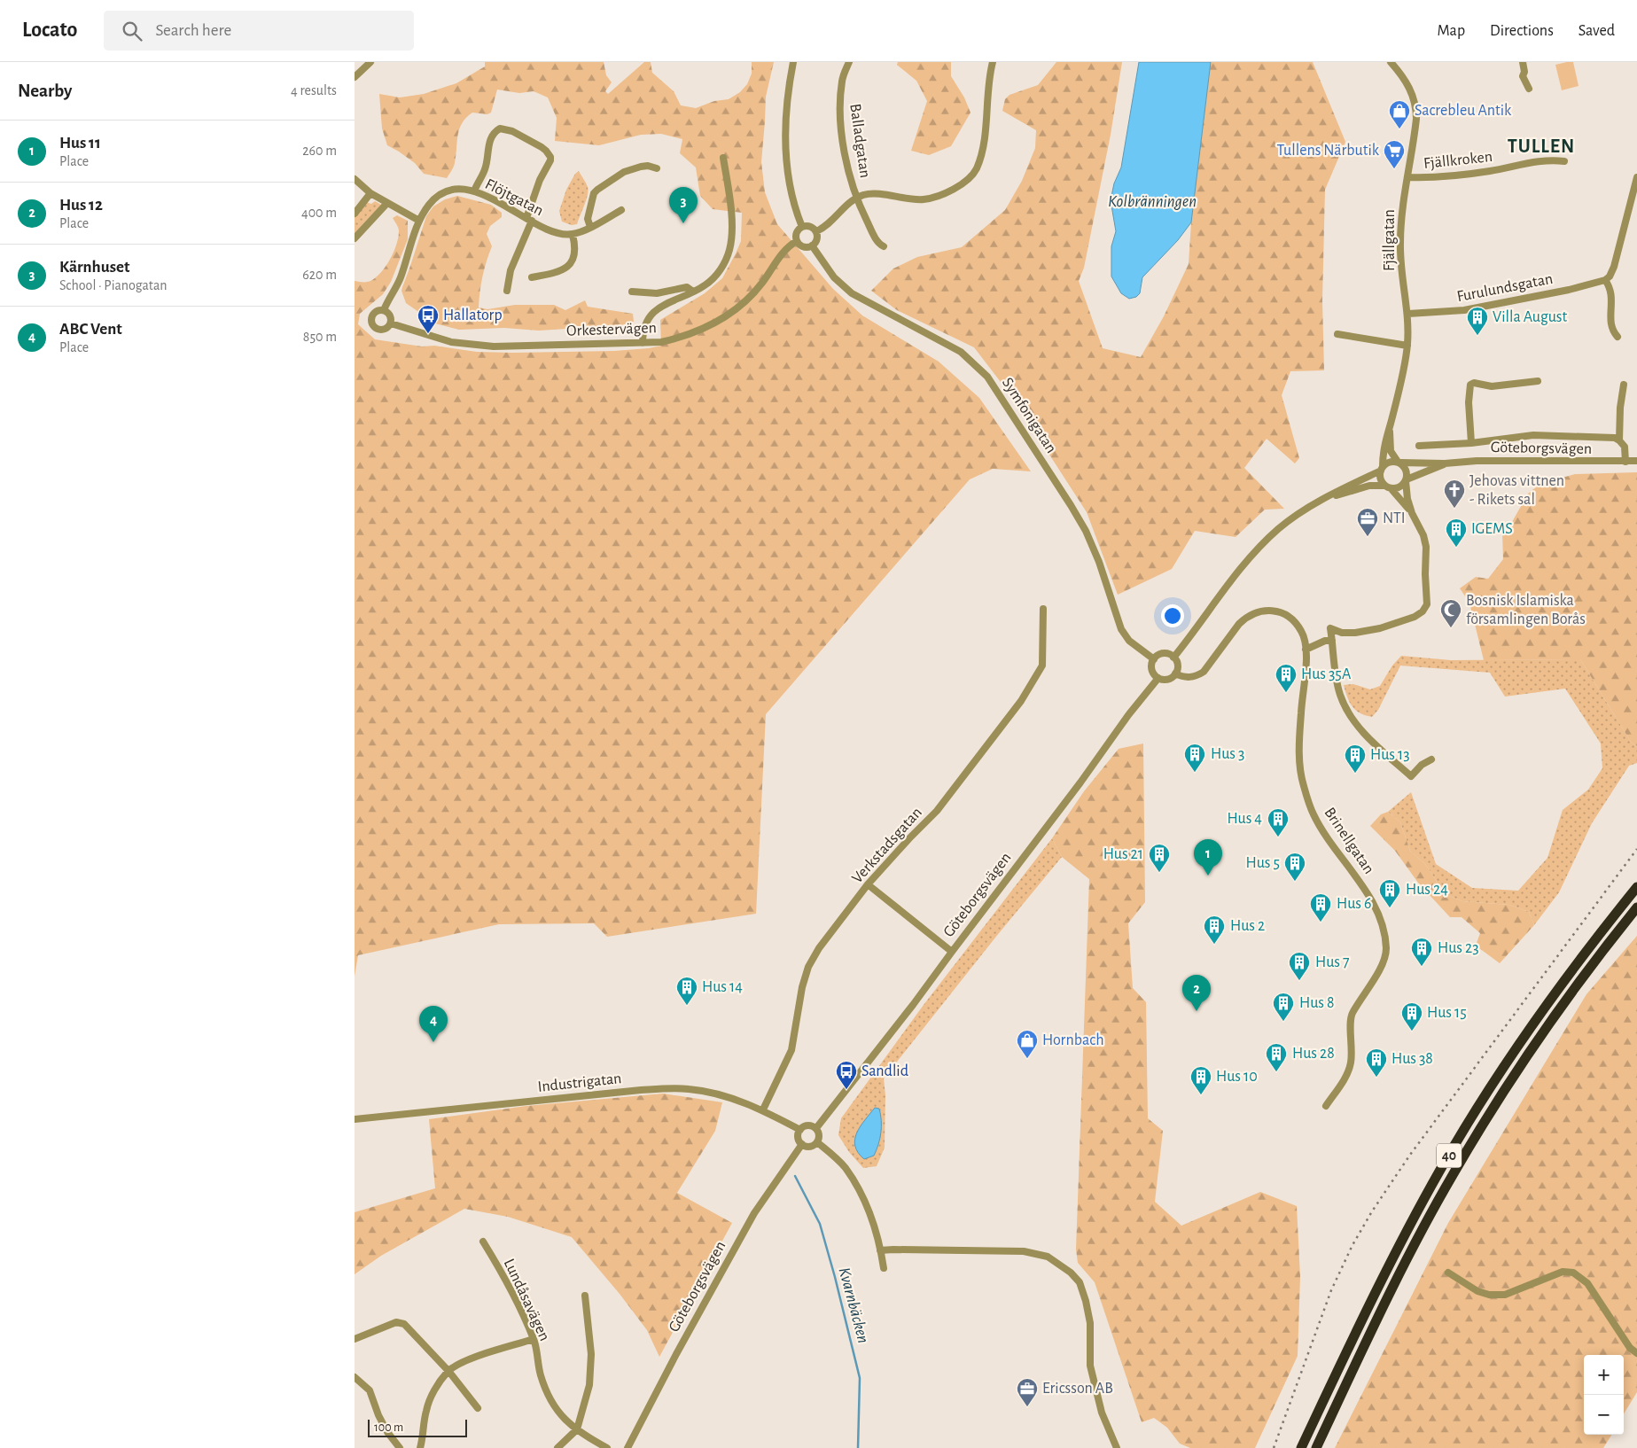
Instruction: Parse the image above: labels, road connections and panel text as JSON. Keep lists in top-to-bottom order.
{
  "streets": {
    "highway": ["40"],
    "street": [
      "Balladgatan",
      "Fjällkroken",
      "Flöjtgatan",
      "Fjällgatan",
      "Furulundsgatan",
      "Orkestervägen",
      "Symfonigatan",
      "Göteborgsvägen",
      "Brinellgatan",
      "Verkstadsgatan",
      "Industrigatan",
      "Lundåsavägen"
    ]
  },
  "crossings": [
    ["Fjällkroken", "Fjällgatan"],
    ["Flöjtgatan", "Orkestervägen"],
    ["Fjällgatan", "Furulundsgatan"],
    ["Fjällgatan", "Göteborgsvägen"],
    ["Orkestervägen", "Symfonigatan"],
    ["Symfonigatan", "Göteborgsvägen"],
    ["Symfonigatan", "Brinellgatan"],
    ["Göteborgsvägen", "Brinellgatan"],
    ["Göteborgsvägen", "Industrigatan"],
    ["Verkstadsgatan", "Industrigatan"]
  ],
  "districts": ["TULLEN"],
  "water": ["Kolbränningen", "Kvarnbäcken"],
  "places": {
    "shop": ["Sacrebleu Antik", "Hornbach"],
    "supermarket": ["Tullens Närbutik"],
    "bus stop": ["Hallatorp", "Sandlid"],
    "building": [
      "Villa August",
      "IGEMS",
      "Hus 35A",
      "Hus 3",
      "Hus 13",
      "Hus 4",
      "Hus 21",
      "Hus 5",
      "Hus 24",
      "Hus 6",
      "Hus 2",
      "Hus 23",
      "Hus 7",
      "Hus 14",
      "Hus 8",
      "Hus 15",
      "Hus 28",
      "Hus 38",
      "Hus 10"
    ],
    "church": ["Jehovas vittnen - Rikets sal"],
    "office": ["NTI", "Ericsson AB"],
    "mosque": ["Bosnisk Islamiska församlingen Borås"]
  },
  "scale_bar": "100 m",
  "page": {
    "header": "Locato",
    "search": "Search here",
    "nav": ["Map", "Directions", "Saved"],
    "heading": ["Nearby", "4 results"],
    "list": [
      {
        "mark": "1",
        "name": "Hus 11",
        "note": "Place",
        "value": "260 m"
      },
      {
        "mark": "2",
        "name": "Hus 12",
        "note": "Place",
        "value": "400 m"
      },
      {
        "mark": "3",
        "name": "Kärnhuset",
        "note": "School · Pianogatan",
        "value": "620 m"
      },
      {
        "mark": "4",
        "name": "ABC Vent",
        "note": "Place",
        "value": "850 m"
      }
    ],
    "pins": [
      "3",
      "1",
      "2",
      "4"
    ],
    "map_buttons": ["+", "−"],
    "scale": "100 m"
  }
}
